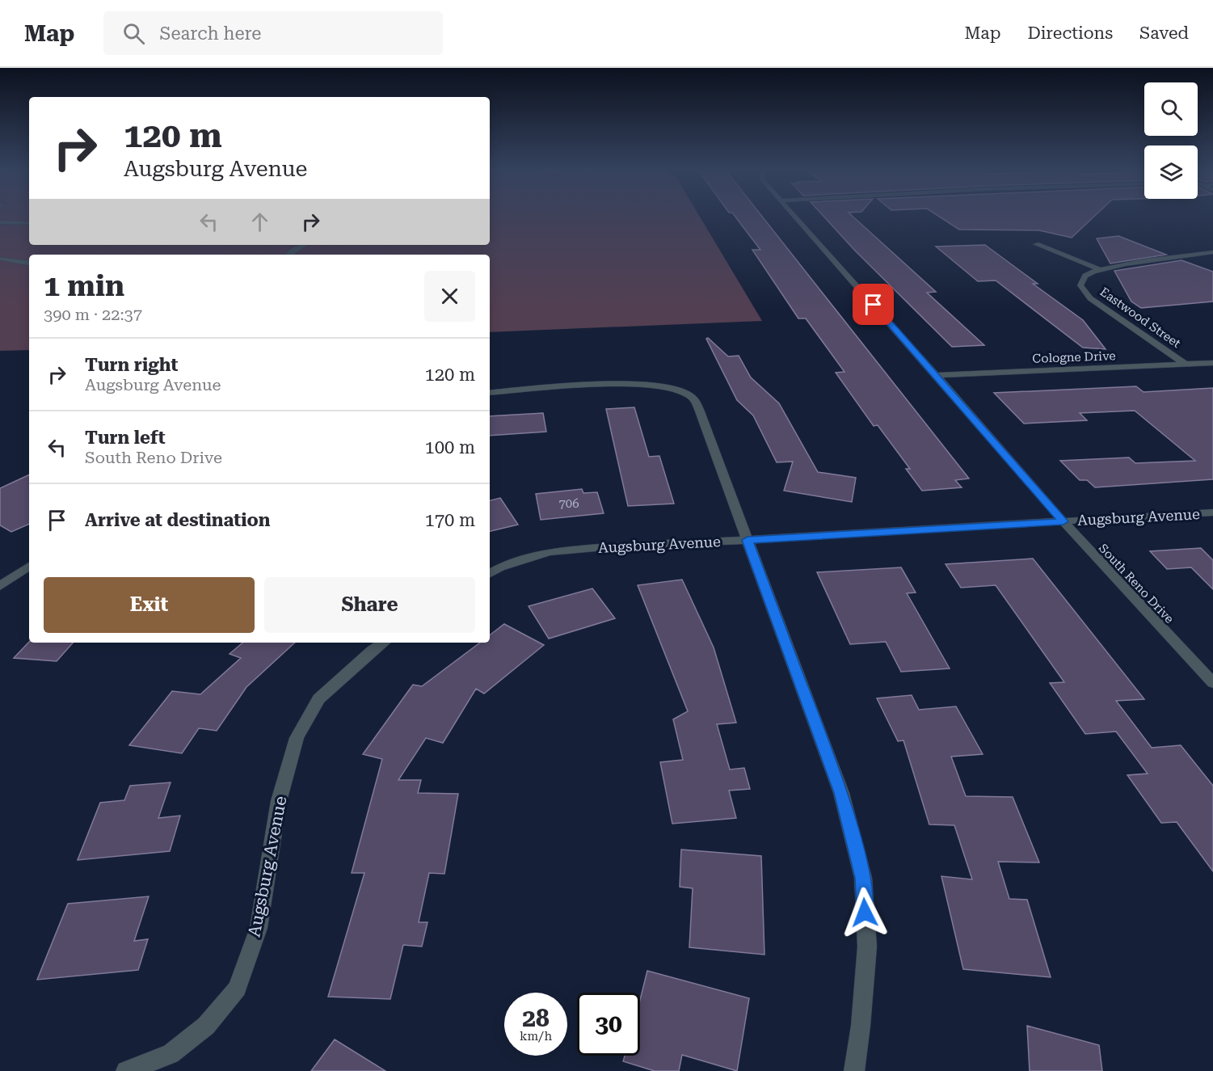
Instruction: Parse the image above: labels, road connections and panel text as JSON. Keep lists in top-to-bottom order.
{
  "streets": {
    "street": [
      "Eastwood Street",
      "Cologne Drive",
      "Augsburg Avenue",
      "South Reno Drive"
    ]
  },
  "crossings": [
    ["Eastwood Street", "Cologne Drive"],
    ["Cologne Drive", "South Reno Drive"],
    ["Augsburg Avenue", "South Reno Drive"]
  ],
  "house_numbers": ["706"],
  "page": {
    "header": "Map",
    "search": "Search here",
    "nav": ["Map", "Directions", "Saved"],
    "turn": ["120 m", "Augsburg Avenue"],
    "heading": ["1 min", "390 m · 22:37"],
    "list": [
      {
        "name": "Turn right",
        "note": "Augsburg Avenue",
        "value": "120 m"
      },
      {
        "name": "Turn left",
        "note": "South Reno Drive",
        "value": "100 m"
      },
      {
        "name": "Arrive at destination",
        "value": "170 m"
      }
    ],
    "buttons": ["Exit", "Share"],
    "speed": "28 km/h",
    "limit": "30"
  }
}
